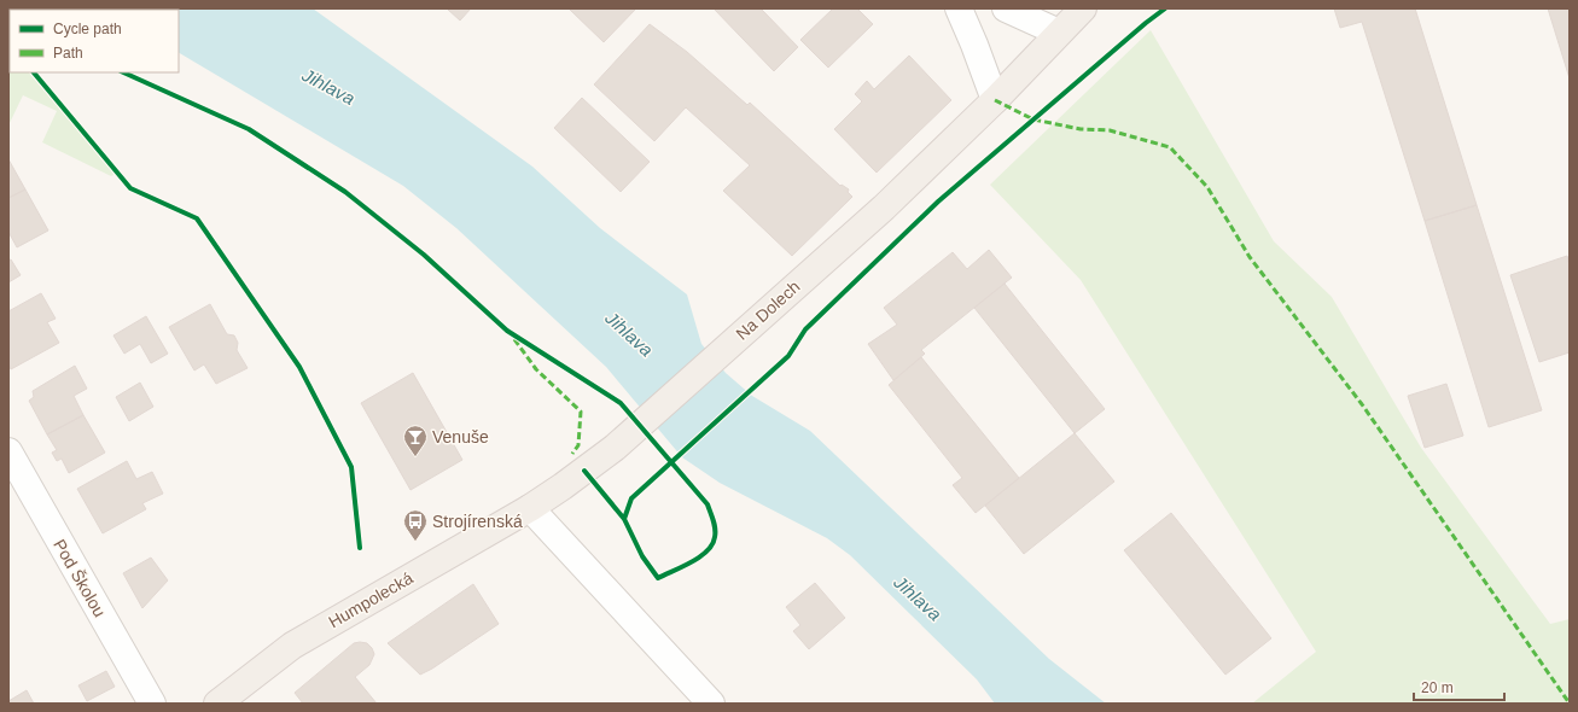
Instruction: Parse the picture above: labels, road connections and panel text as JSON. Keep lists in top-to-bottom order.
{
  "streets": {
    "main road": ["Na Dolech", "Humpolecká"],
    "street": ["Pod Školou"]
  },
  "crossings": [
    ["Na Dolech", "Humpolecká"]
  ],
  "water": ["Jihlava"],
  "places": {
    "bar": ["Venuše"],
    "bus stop": ["Strojírenská"]
  },
  "legend": ["Cycle path", "Path"],
  "scale_bar": "20 m"
}
